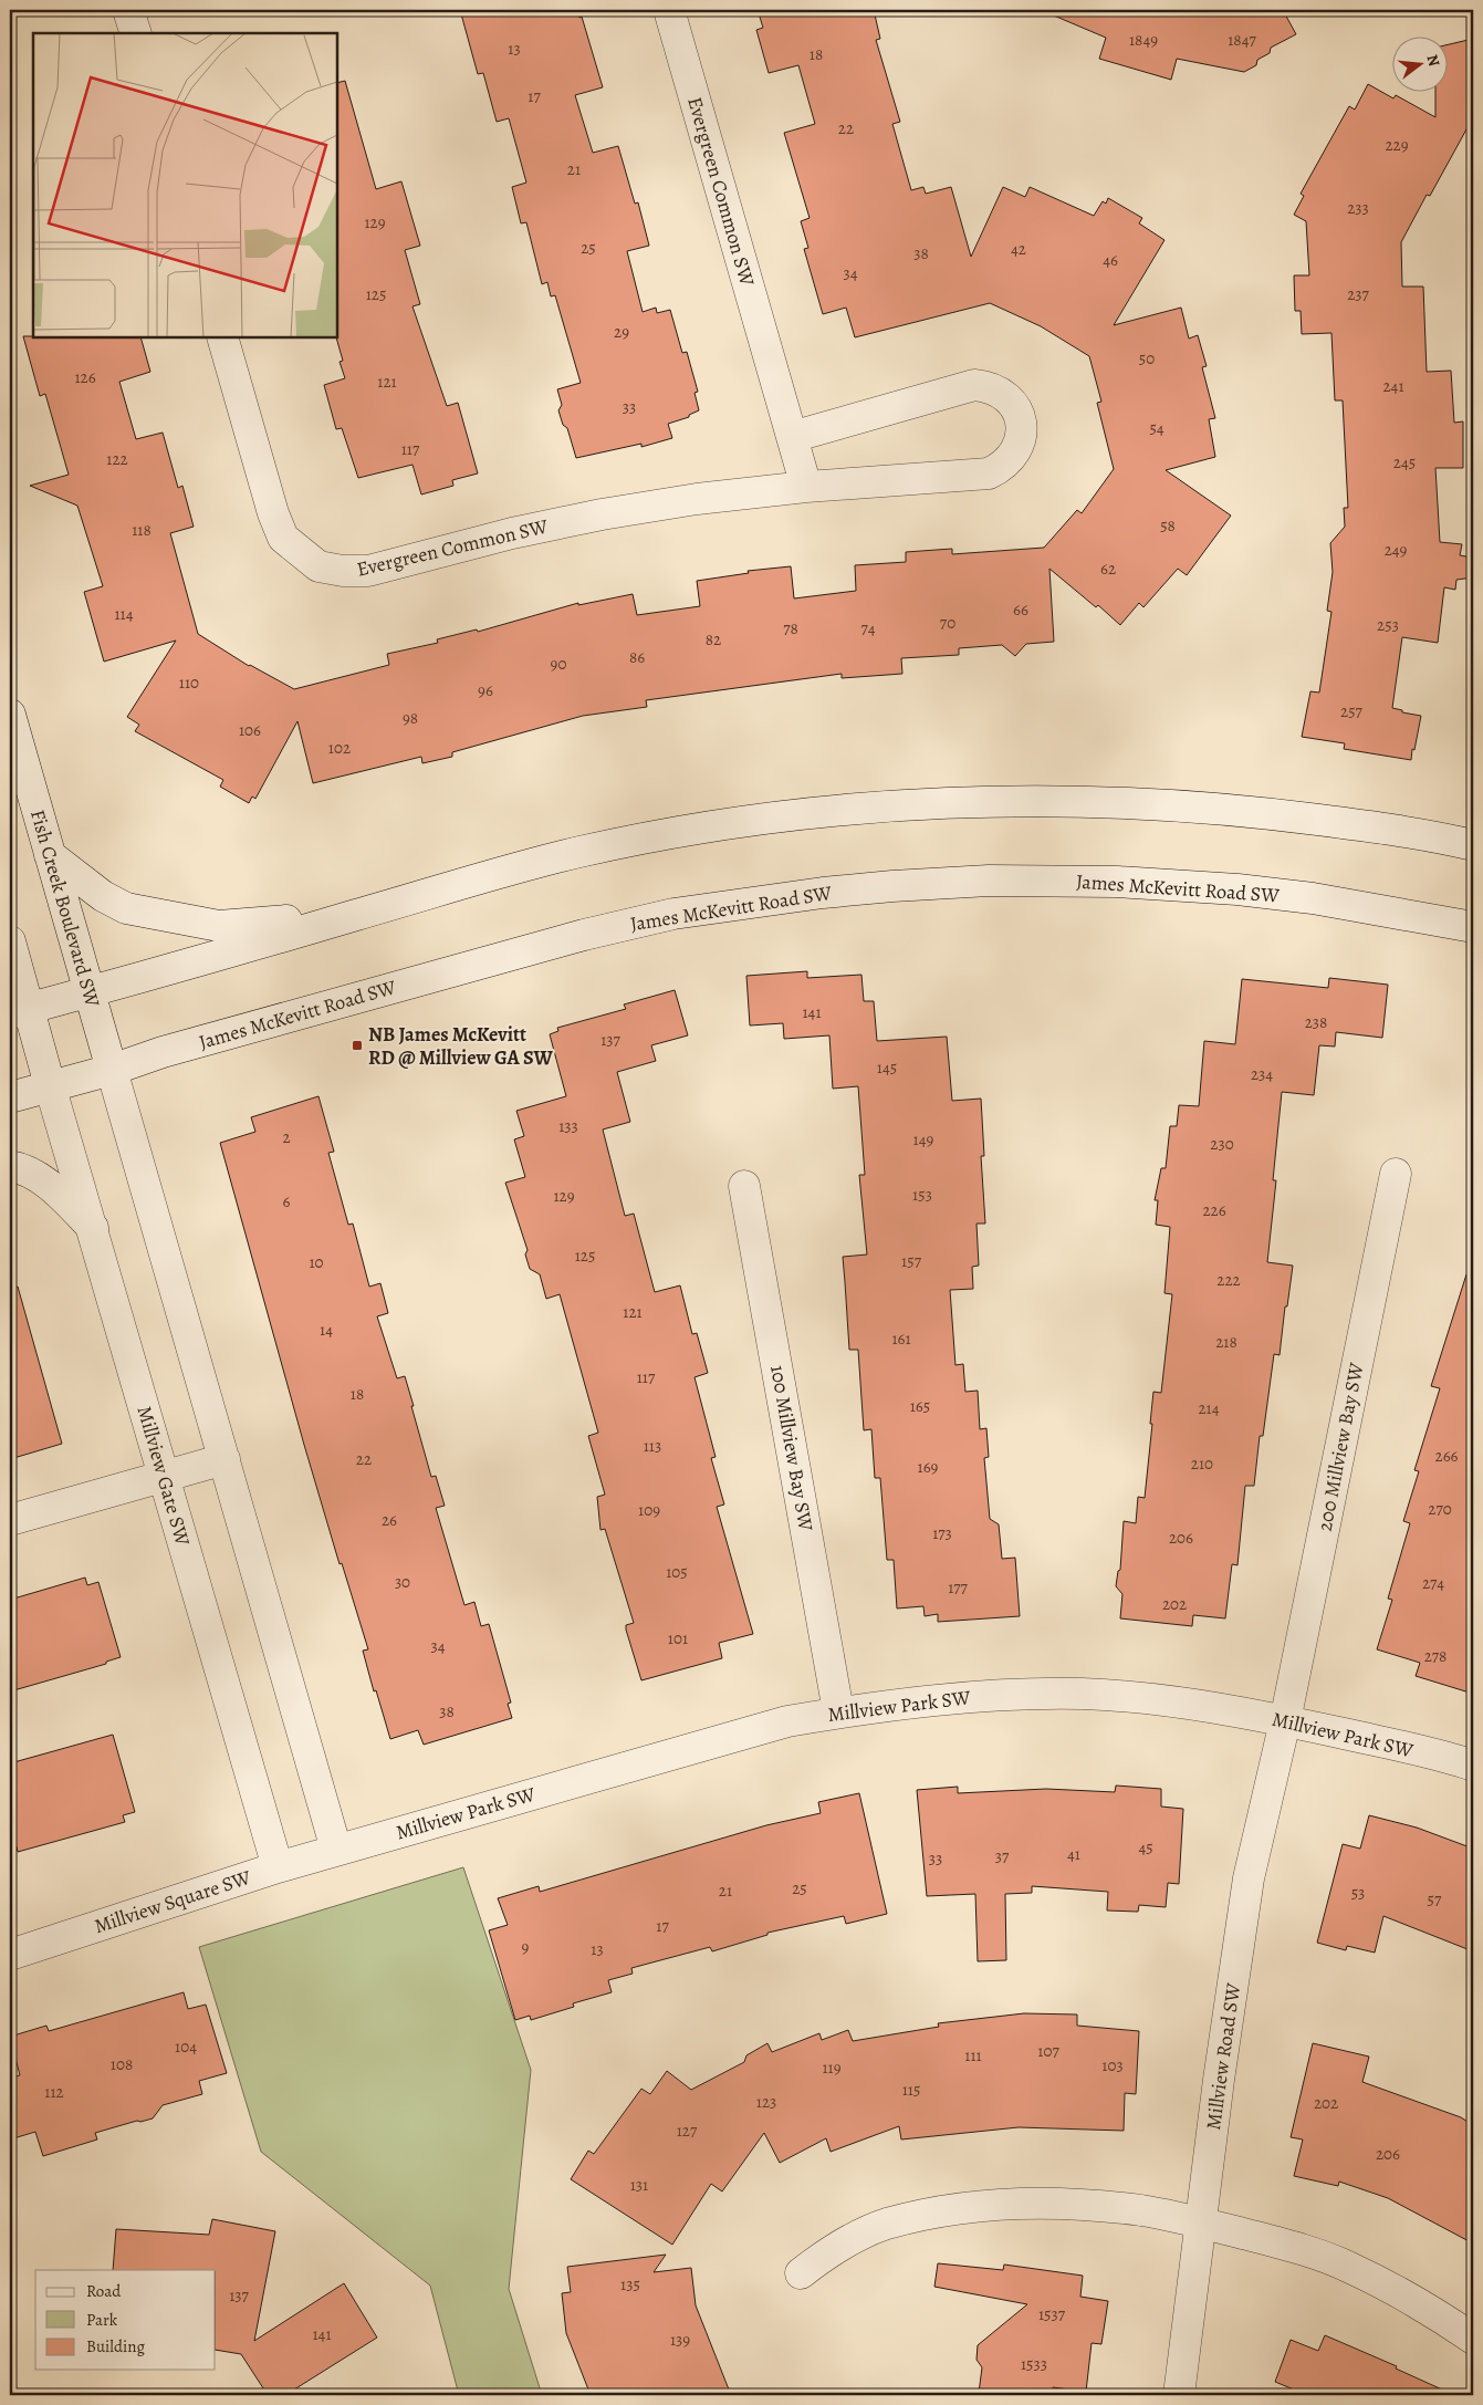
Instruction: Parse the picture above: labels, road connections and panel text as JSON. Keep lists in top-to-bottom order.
{
  "streets": {
    "street": [
      "Evergreen Common SW",
      "James McKevitt Road SW",
      "Fish Creek Boulevard SW",
      "200 Millview Bay SW",
      "100 Millview Bay SW",
      "Millview Gate SW",
      "Millview Park SW",
      "Millview Square SW",
      "Millview Road SW"
    ]
  },
  "crossings": [
    ["James McKevitt Road SW", "Fish Creek Boulevard SW"],
    ["James McKevitt Road SW", "Millview Gate SW"],
    ["200 Millview Bay SW", "Millview Park SW"],
    ["200 Millview Bay SW", "Millview Road SW"],
    ["100 Millview Bay SW", "Millview Park SW"],
    ["Millview Gate SW", "Millview Square SW"],
    ["Millview Park SW", "Millview Square SW"],
    ["Millview Park SW", "Millview Road SW"]
  ],
  "places": {
    "transit": ["NB James McKevitt RD @ Millview GA SW"]
  },
  "house_numbers": [
    "1849",
    "1847",
    "13",
    "18",
    "17",
    "22",
    "229",
    "21",
    "233",
    "129",
    "25",
    "42",
    "38",
    "46",
    "34",
    "125",
    "237",
    "29",
    "50",
    "126",
    "121",
    "241",
    "33",
    "54",
    "117",
    "122",
    "245",
    "58",
    "118",
    "249",
    "62",
    "66",
    "114",
    "70",
    "253",
    "78",
    "74",
    "82",
    "86",
    "90",
    "110",
    "96",
    "257",
    "98",
    "106",
    "102",
    "141",
    "238",
    "137",
    "145",
    "234",
    "133",
    "2",
    "149",
    "230",
    "153",
    "129",
    "6",
    "226",
    "125",
    "157",
    "10",
    "222",
    "121",
    "14",
    "161",
    "218",
    "117",
    "18",
    "165",
    "214",
    "113",
    "266",
    "22",
    "210",
    "169",
    "270",
    "109",
    "26",
    "173",
    "206",
    "105",
    "30",
    "274",
    "177",
    "202",
    "101",
    "34",
    "278",
    "38",
    "45",
    "41",
    "37",
    "33",
    "25",
    "21",
    "53",
    "57",
    "17",
    "9",
    "13",
    "104",
    "107",
    "111",
    "108",
    "103",
    "119",
    "115",
    "112",
    "123",
    "202",
    "127",
    "206",
    "131",
    "135",
    "137",
    "1537",
    "141",
    "139",
    "1533"
  ],
  "legend": ["Road", "Park", "Building"],
  "north": "right"
}
